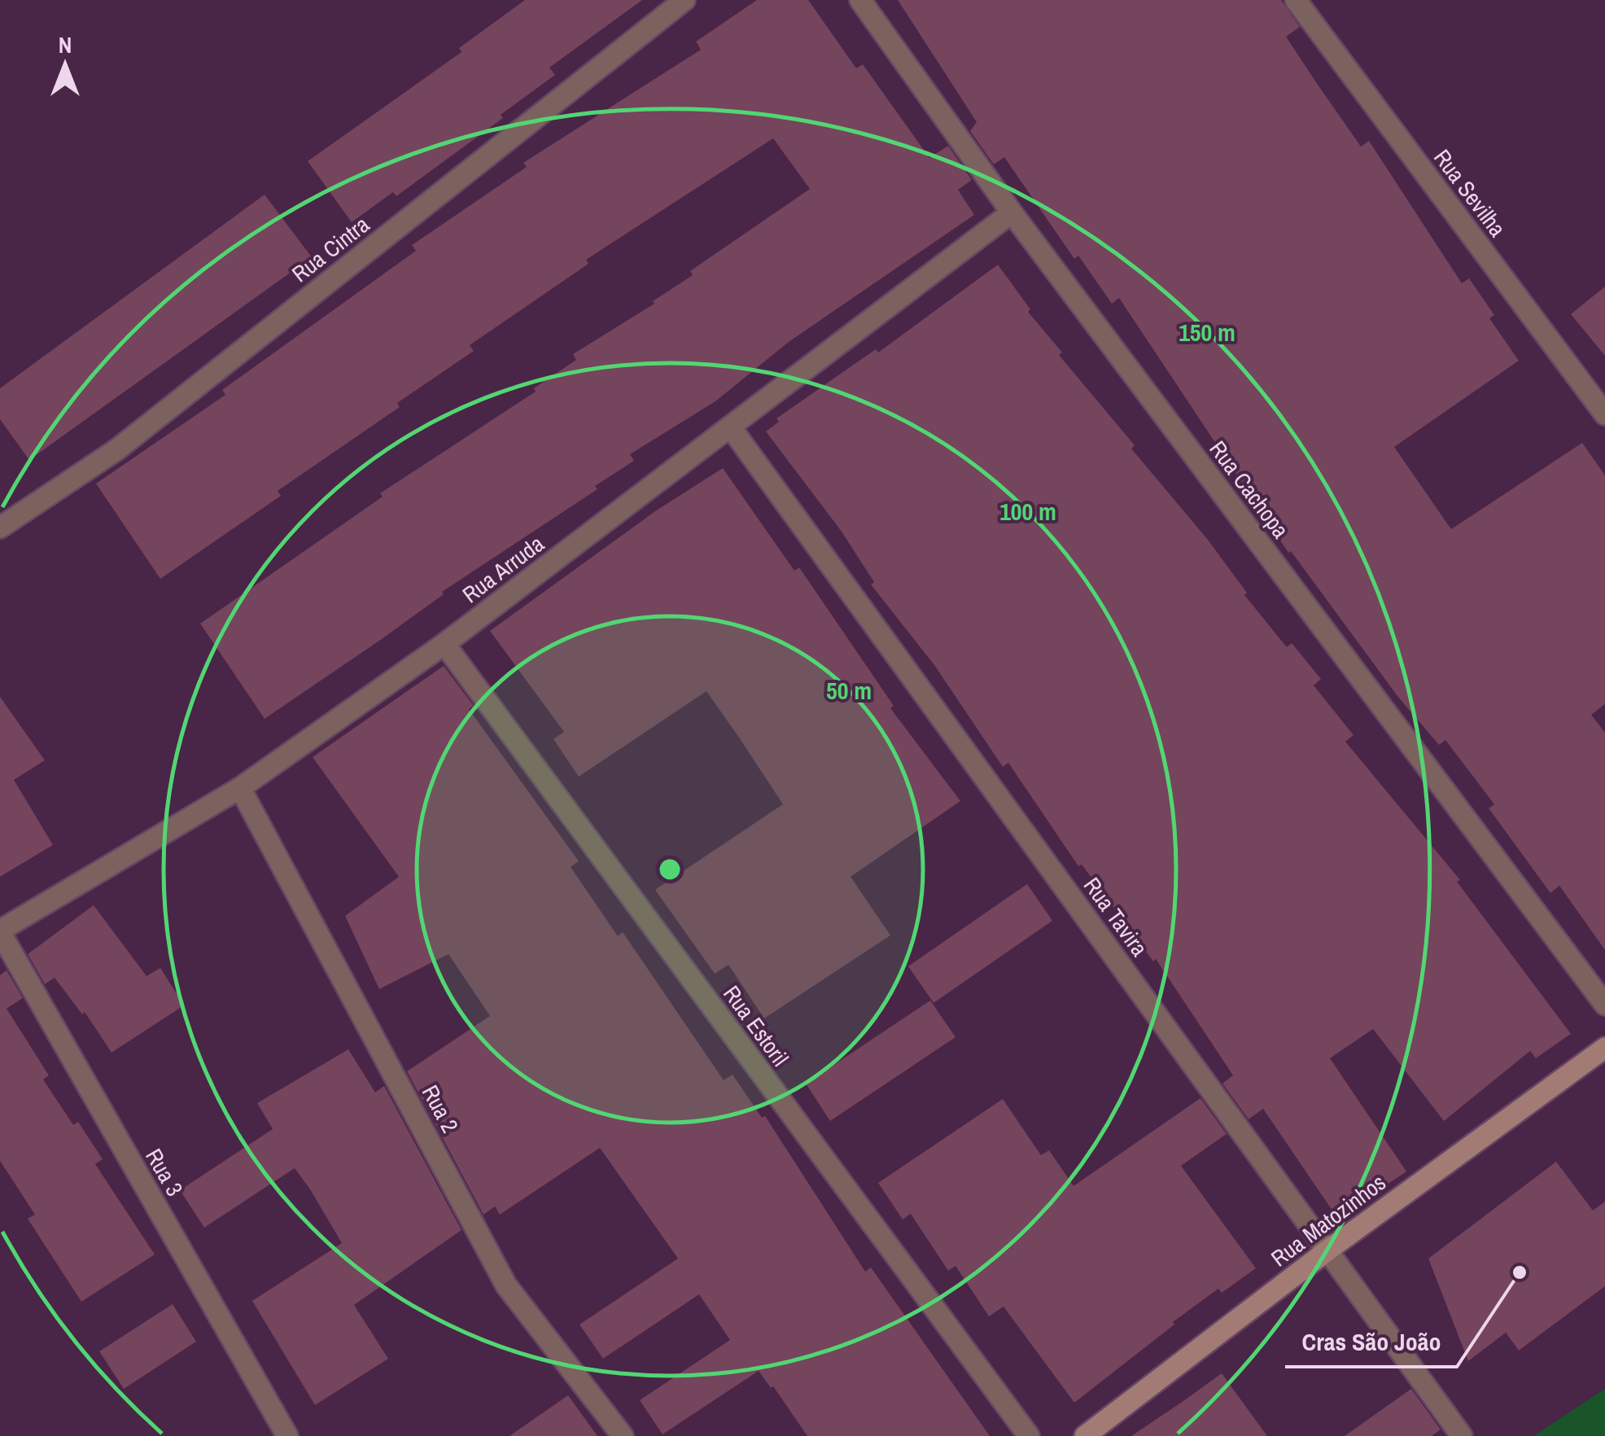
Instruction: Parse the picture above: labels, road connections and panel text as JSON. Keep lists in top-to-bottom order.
{
  "streets": {
    "street": [
      "Rua Sevilha",
      "Rua Cintra",
      "Rua Cachopa",
      "Rua Arruda",
      "Rua Tavira",
      "Rua Estoril",
      "Rua 2",
      "Rua 3",
      "Rua Matozinhos"
    ]
  },
  "crossings": [
    ["Rua Cachopa", "Rua Arruda"],
    ["Rua Arruda", "Rua Tavira"],
    ["Rua Arruda", "Rua Estoril"],
    ["Rua Arruda", "Rua 2"],
    ["Rua Arruda", "Rua 3"],
    ["Rua Tavira", "Rua Matozinhos"]
  ],
  "places": ["Cras São João"],
  "north": "top",
  "rings": ["150 m", "100 m", "50 m"]
}
